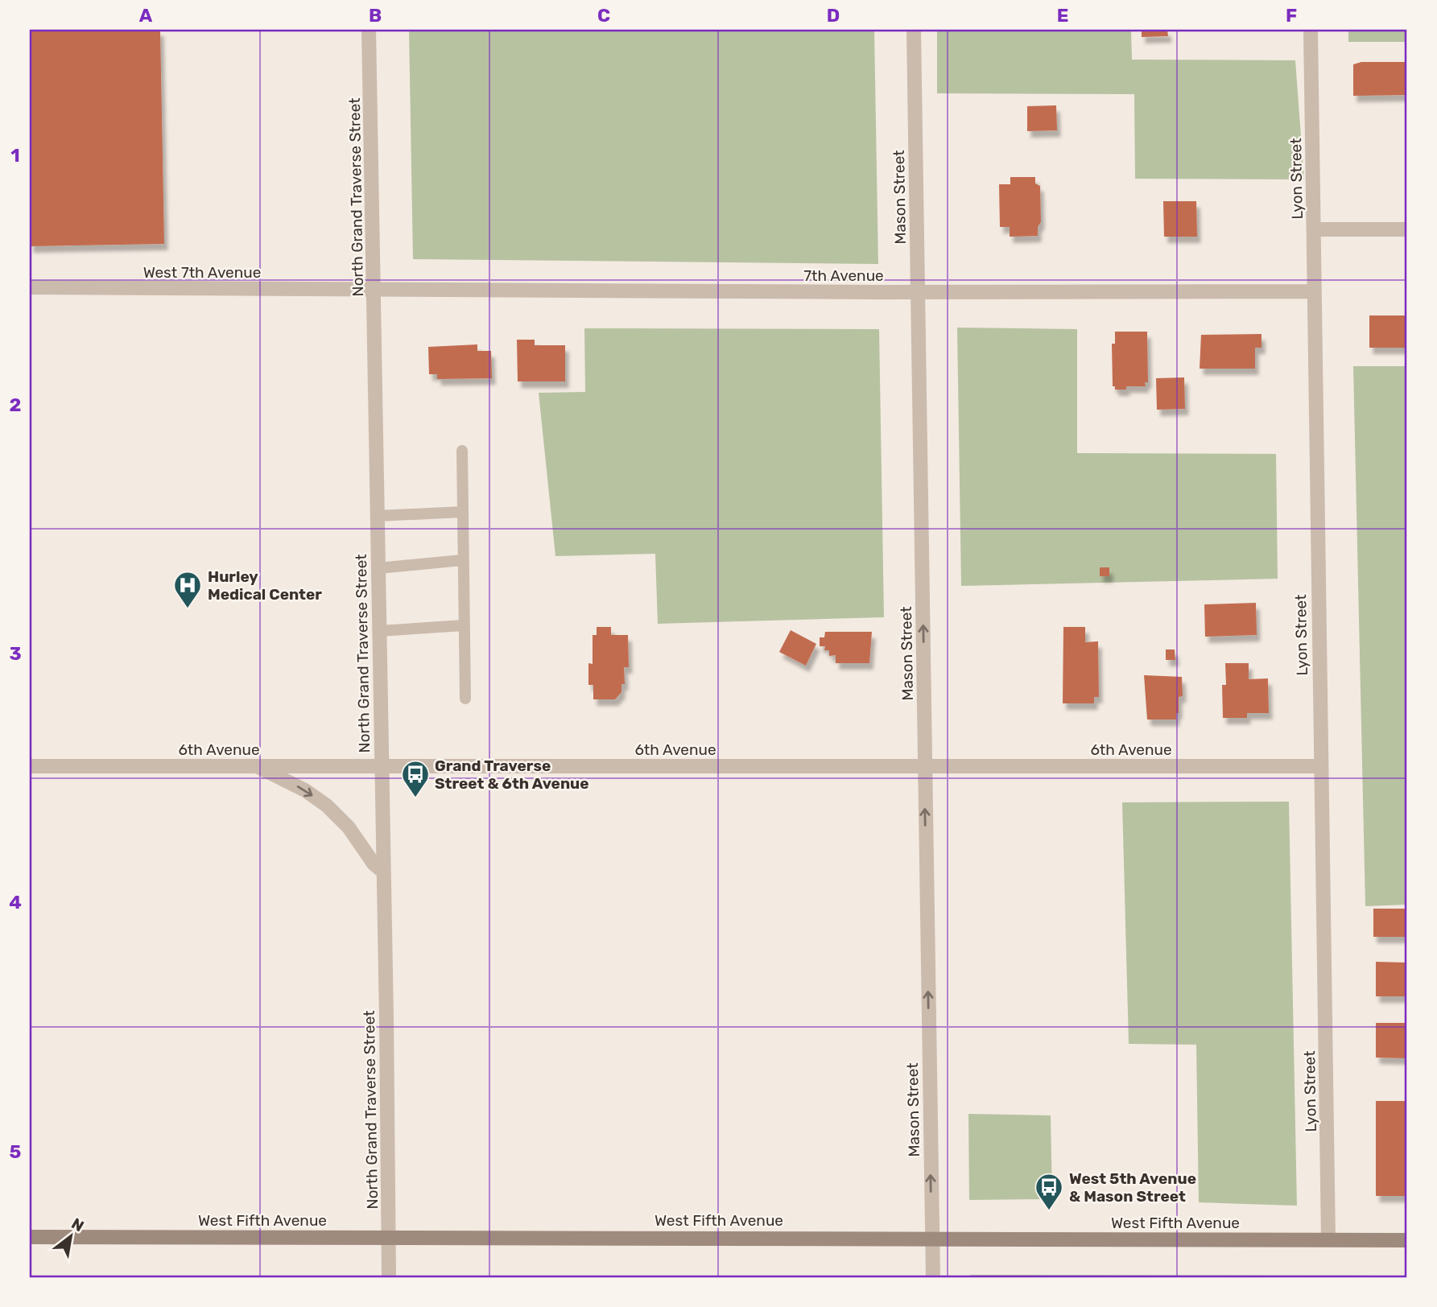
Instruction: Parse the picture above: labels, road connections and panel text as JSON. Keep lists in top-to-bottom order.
{
  "streets": {
    "main road": ["West Fifth Avenue"],
    "street": [
      "Lyon Street",
      "North Grand Traverse Street",
      "Mason Street",
      "West 7th Avenue",
      "7th Avenue",
      "6th Avenue"
    ]
  },
  "crossings": [
    ["Lyon Street", "7th Avenue"],
    ["Lyon Street", "6th Avenue"],
    ["Lyon Street", "West Fifth Avenue"],
    ["North Grand Traverse Street", "West 7th Avenue"],
    ["North Grand Traverse Street", "7th Avenue"],
    ["North Grand Traverse Street", "6th Avenue"],
    ["North Grand Traverse Street", "West Fifth Avenue"],
    ["Mason Street", "7th Avenue"],
    ["Mason Street", "6th Avenue"],
    ["Mason Street", "West Fifth Avenue"],
    ["West 7th Avenue", "7th Avenue"]
  ],
  "one_way": ["Mason Street"],
  "places": {
    "hospital": ["Hurley Medical Center"],
    "bus stop": ["Grand Traverse Street & 6th Avenue", "West 5th Avenue & Mason Street"]
  },
  "north": "top right",
  "grid": {
    "columns": [
      "A",
      "B",
      "C",
      "D",
      "E",
      "F"
    ],
    "rows": [
      "1",
      "2",
      "3",
      "4",
      "5"
    ]
  }
}
